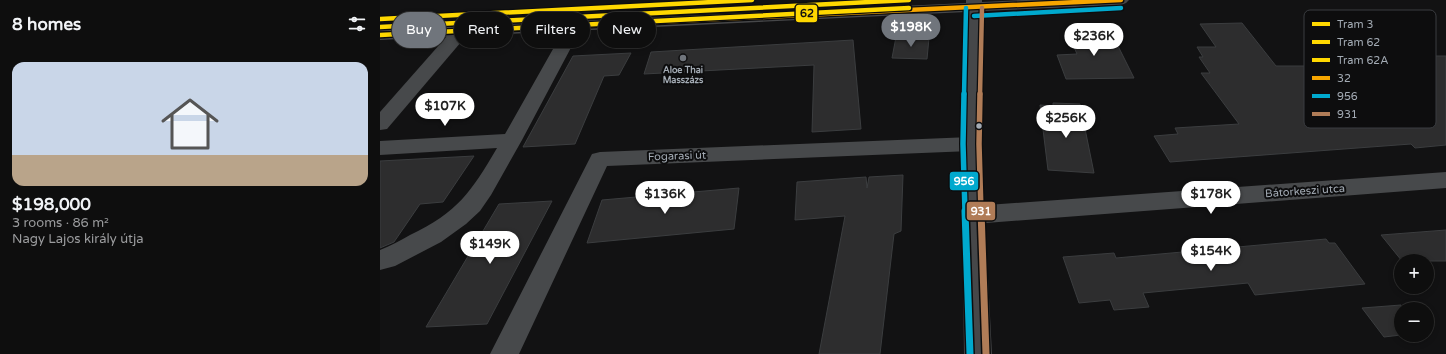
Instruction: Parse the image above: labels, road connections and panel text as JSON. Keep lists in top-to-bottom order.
{
  "streets": {
    "street": ["Fogarasi út", "Bátorkeszi utca"]
  },
  "places": ["Aloe Thai Masszázs"],
  "lines": [
    "tram line 3",
    "tram line 62A",
    "transit line 32",
    "tram line 62",
    "transit line 956",
    "transit line 931"
  ],
  "legend": [
    "Tram 3",
    "Tram 62",
    "Tram 62A",
    "32",
    "956",
    "931"
  ],
  "page": {
    "heading": "8 homes",
    "chip": [
      "Buy",
      "Rent",
      "Filters",
      "New"
    ],
    "price": [
      "$198K",
      "$236K",
      "$107K",
      "$256K",
      "$136K",
      "$178K",
      "$149K",
      "$154K"
    ],
    "list": [
      {
        "name": "$198,000",
        "note": "3 rooms · 86 m² · Nagy Lajos király útja"
      }
    ],
    "map_buttons": ["+", "−"]
  }
}
